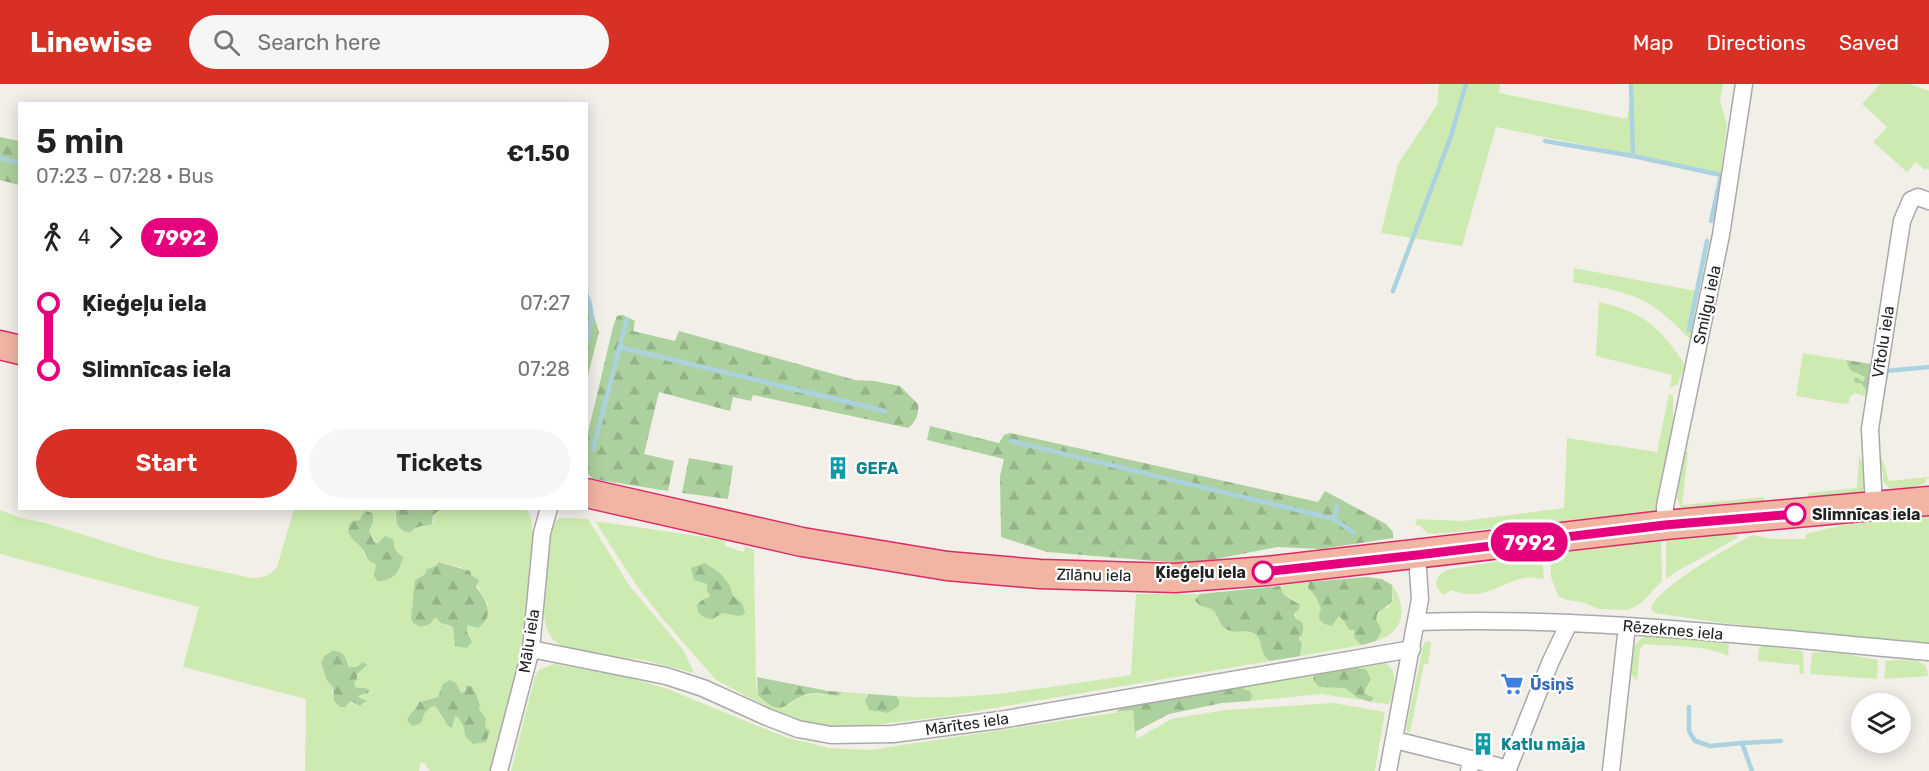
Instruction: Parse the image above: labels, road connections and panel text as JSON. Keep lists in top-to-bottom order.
{
  "streets": {
    "highway": ["Zīlānu iela"],
    "street": [
      "Smilgu iela",
      "Vītolu iela",
      "Rēzeknes iela",
      "Mālu iela",
      "Mārītes iela"
    ]
  },
  "crossings": [
    ["Smilgu iela", "Zīlānu iela"],
    ["Vītolu iela", "Zīlānu iela"],
    ["Mālu iela", "Mārītes iela"]
  ],
  "places": {
    "building": ["GEFA", "Katlu māja"],
    "other": ["Slimnīcas iela", "Ķieģeļu iela"],
    "supermarket": ["Ūsiņš"]
  },
  "lines": ["bus line 7992"],
  "page": {
    "header": "Linewise",
    "search": "Search here",
    "nav": ["Map", "Directions", "Saved"],
    "on_map": "7992",
    "heading": ["5 min", "07:23 – 07:28 · Bus", "€1.50"],
    "legs": ["4", "7992"],
    "list": [
      {
        "name": "Ķieģeļu iela",
        "value": "07:27"
      },
      {
        "name": "Slimnīcas iela",
        "value": "07:28"
      }
    ],
    "buttons": ["Start", "Tickets"]
  }
}
